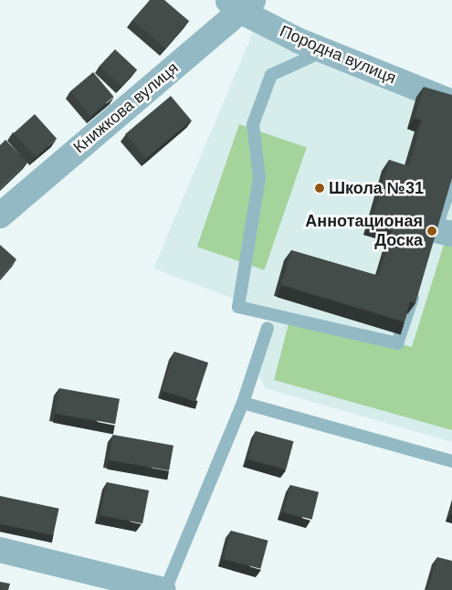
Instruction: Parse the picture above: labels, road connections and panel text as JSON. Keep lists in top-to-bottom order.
{
  "streets": {
    "street": ["Породна вулиця", "Книжкова вулиця"]
  },
  "crossings": [
    ["Породна вулиця", "Книжкова вулиця"]
  ],
  "places": ["Школа №31", "Аннотационая Доска"]
}
